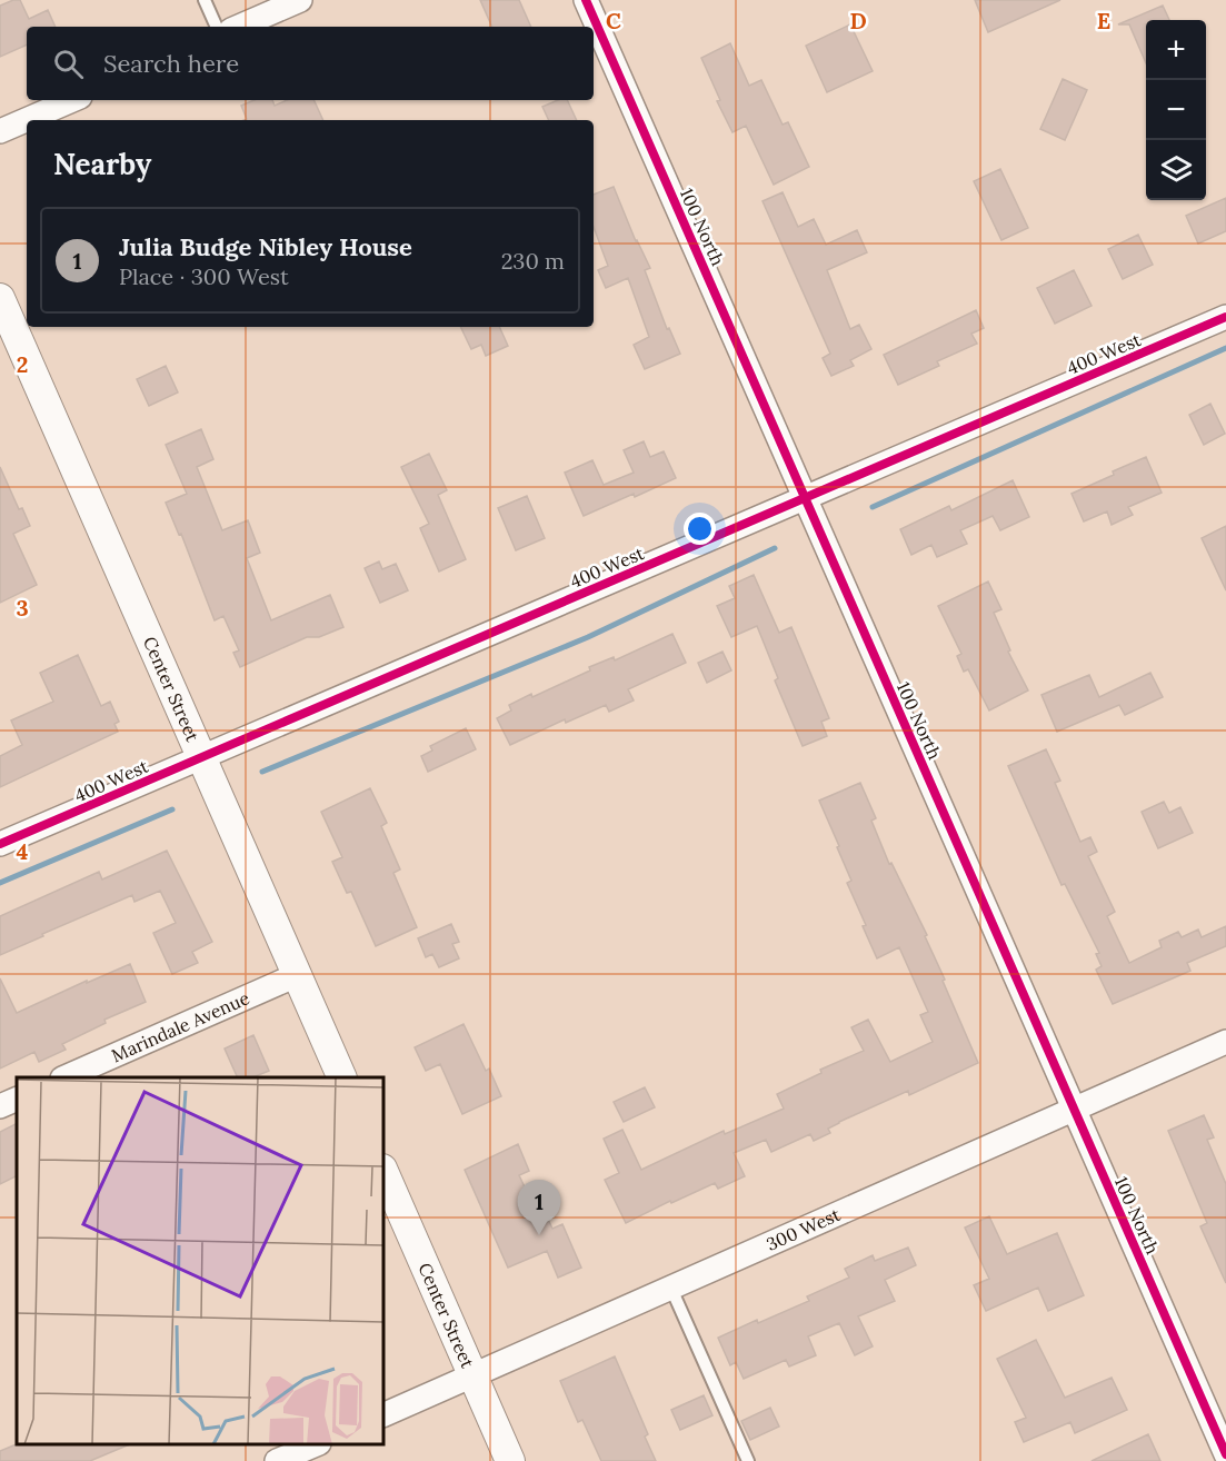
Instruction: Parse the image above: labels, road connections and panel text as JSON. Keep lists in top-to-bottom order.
{
  "streets": {
    "street": [
      "100 North",
      "400 West",
      "Center Street",
      "Marindale Avenue",
      "300 West"
    ]
  },
  "crossings": [
    ["100 North", "400 West"],
    ["100 North", "300 West"],
    ["400 West", "Center Street"],
    ["Center Street", "Marindale Avenue"],
    ["Center Street", "300 West"]
  ],
  "page": {
    "map_buttons": ["+", "−"],
    "search": "Search here",
    "heading": "Nearby",
    "list": [
      {
        "mark": "1",
        "name": "Julia Budge Nibley House",
        "note": "Place · 300 West",
        "value": "230 m"
      }
    ],
    "pins": "1"
  },
  "grid": {
    "columns": ["C", "D", "E"],
    "rows": ["2", "3", "4"]
  }
}
